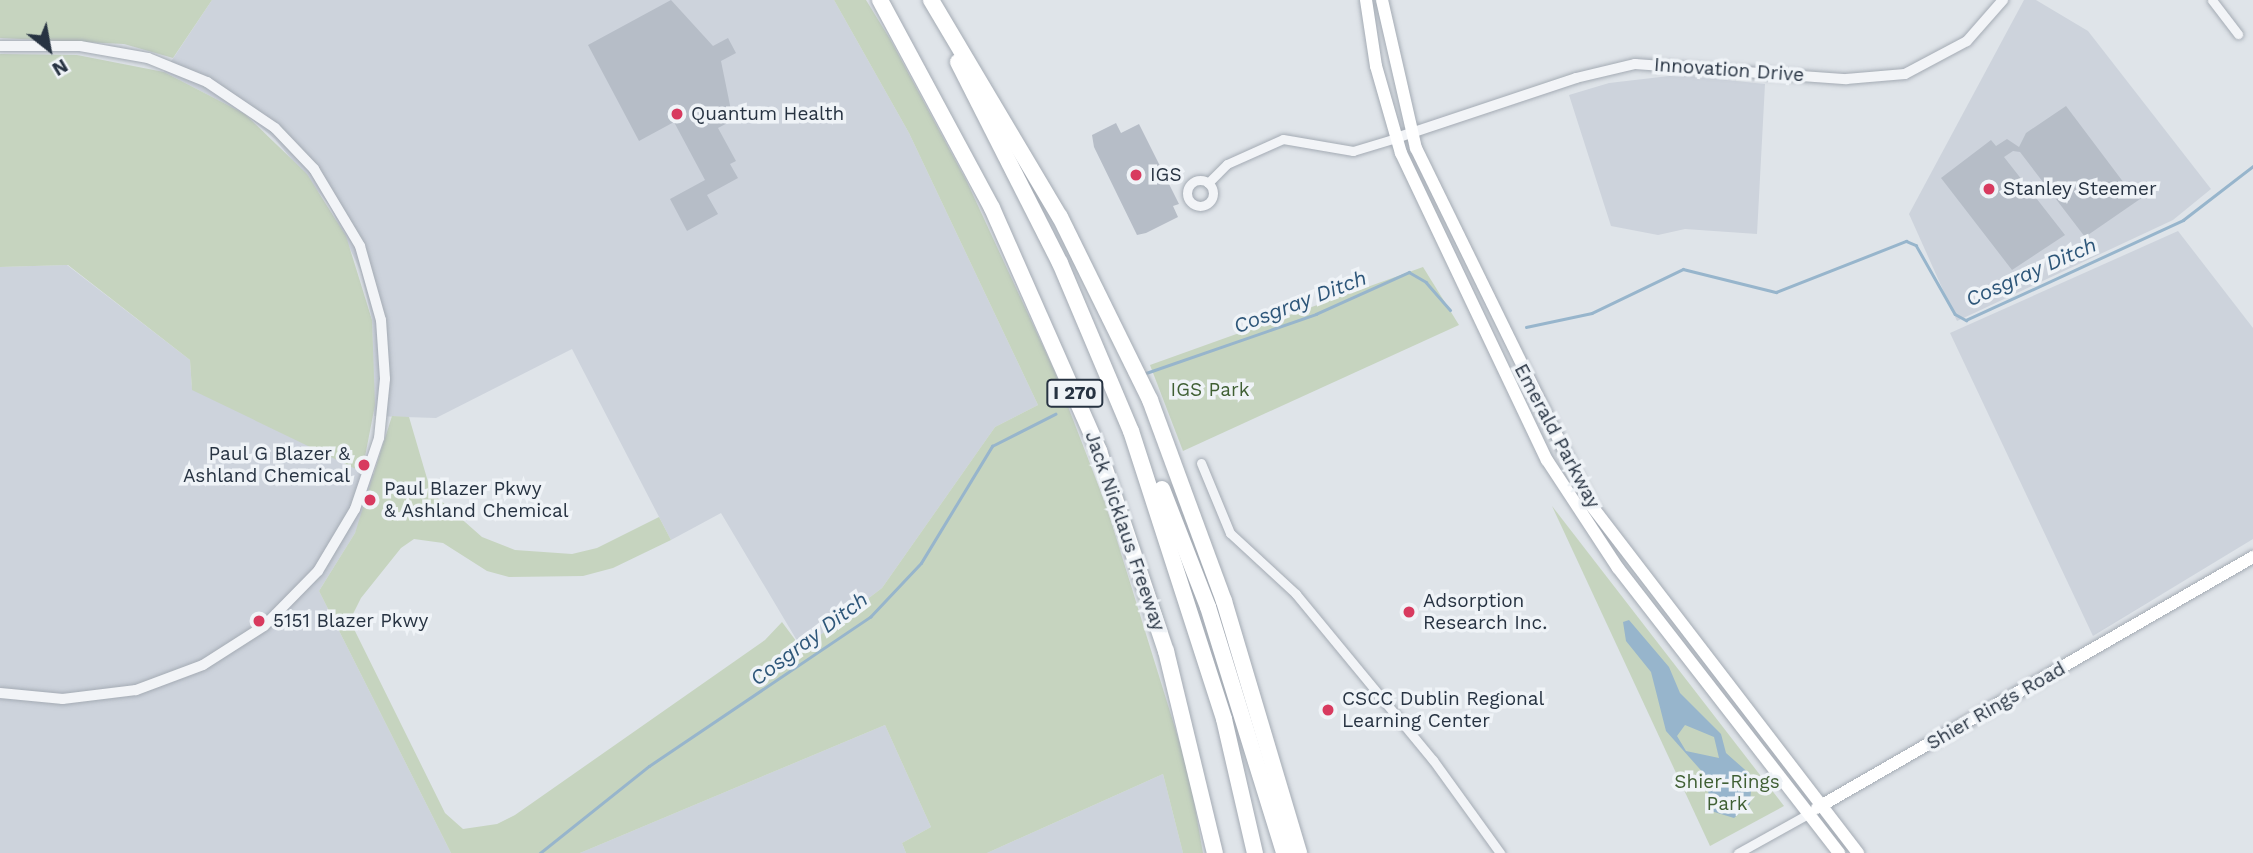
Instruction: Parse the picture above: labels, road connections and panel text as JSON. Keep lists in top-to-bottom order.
{
  "streets": {
    "highway": ["I 270", "Jack Nicklaus Freeway"],
    "main road": ["Emerald Parkway", "Shier Rings Road"],
    "street": ["Innovation Drive"]
  },
  "crossings": [
    ["Innovation Drive", "Emerald Parkway"],
    ["Emerald Parkway", "Shier Rings Road"]
  ],
  "water": ["Cosgray Ditch"],
  "parks": ["IGS Park", "Shier-Rings Park"],
  "places": [
    "Quantum Health",
    "IGS",
    "Stanley Steemer",
    "Paul G Blazer & Ashland Chemical",
    "Paul Blazer Pkwy & Ashland Chemical",
    "Adsorption Research Inc.",
    "5151 Blazer Pkwy",
    "CSCC Dublin Regional Learning Center"
  ],
  "north": "bottom right"
}
